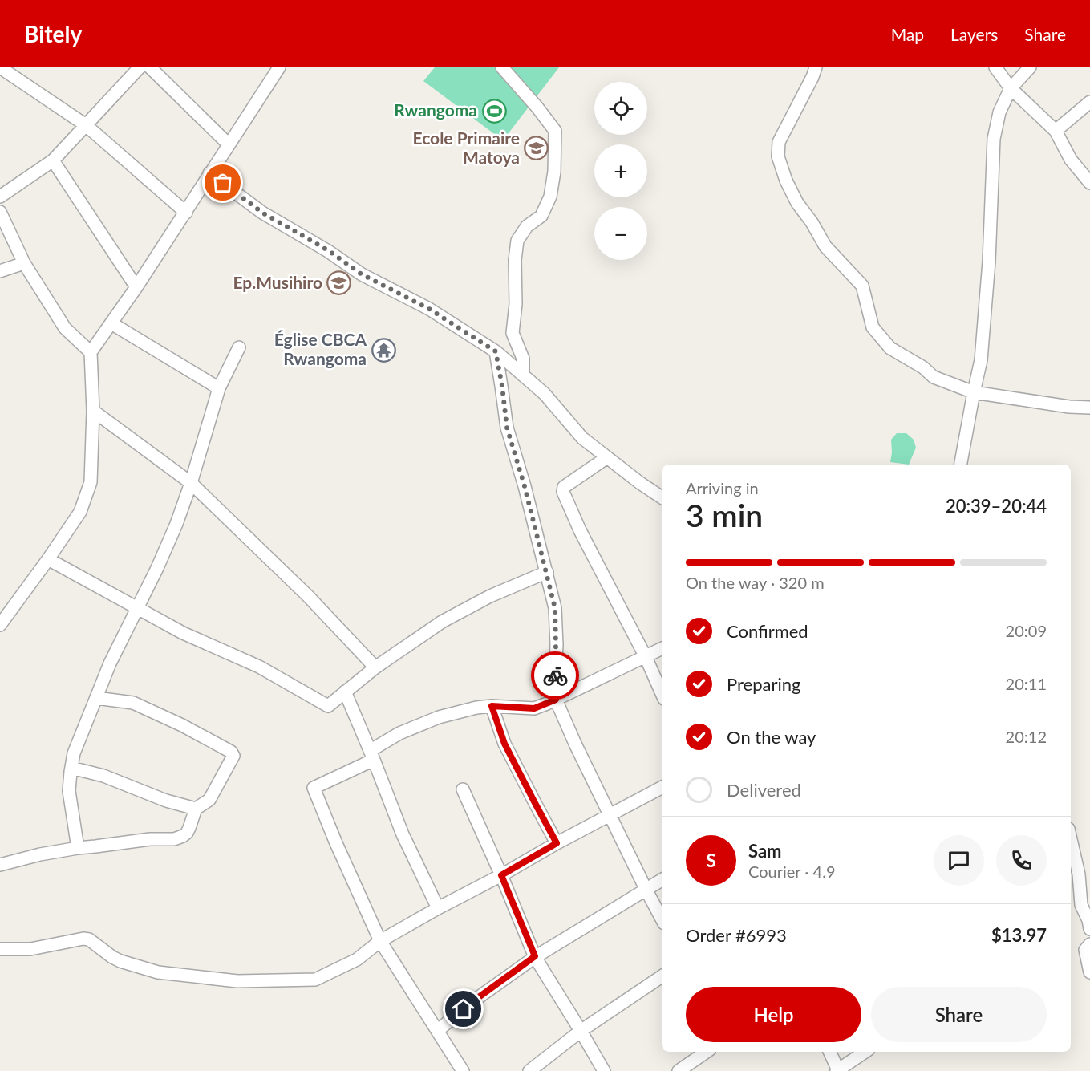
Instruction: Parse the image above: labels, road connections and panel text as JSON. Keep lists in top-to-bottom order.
{
  "places": {
    "sports": ["Rwangoma"],
    "school or university": ["Ecole Primaire Matoya", "Ep.Musihiro"],
    "temple": ["Église CBCA Rwangoma"]
  },
  "page": {
    "header": "Bitely",
    "nav": ["Map", "Layers", "Share"],
    "map_buttons": ["+", "−"],
    "heading": ["3 min", "Arriving in", "20:39–20:44"],
    "panel": [
      "Sam",
      "Courier · 4.9",
      "Order #6993",
      "$13.97"
    ],
    "bar": "On the way · 320 m",
    "list": [
      ["Confirmed", "20:09"],
      ["Preparing", "20:11"],
      ["On the way", "20:12"],
      "Delivered"
    ],
    "round": "S",
    "buttons": ["Help", "Share"]
  }
}
